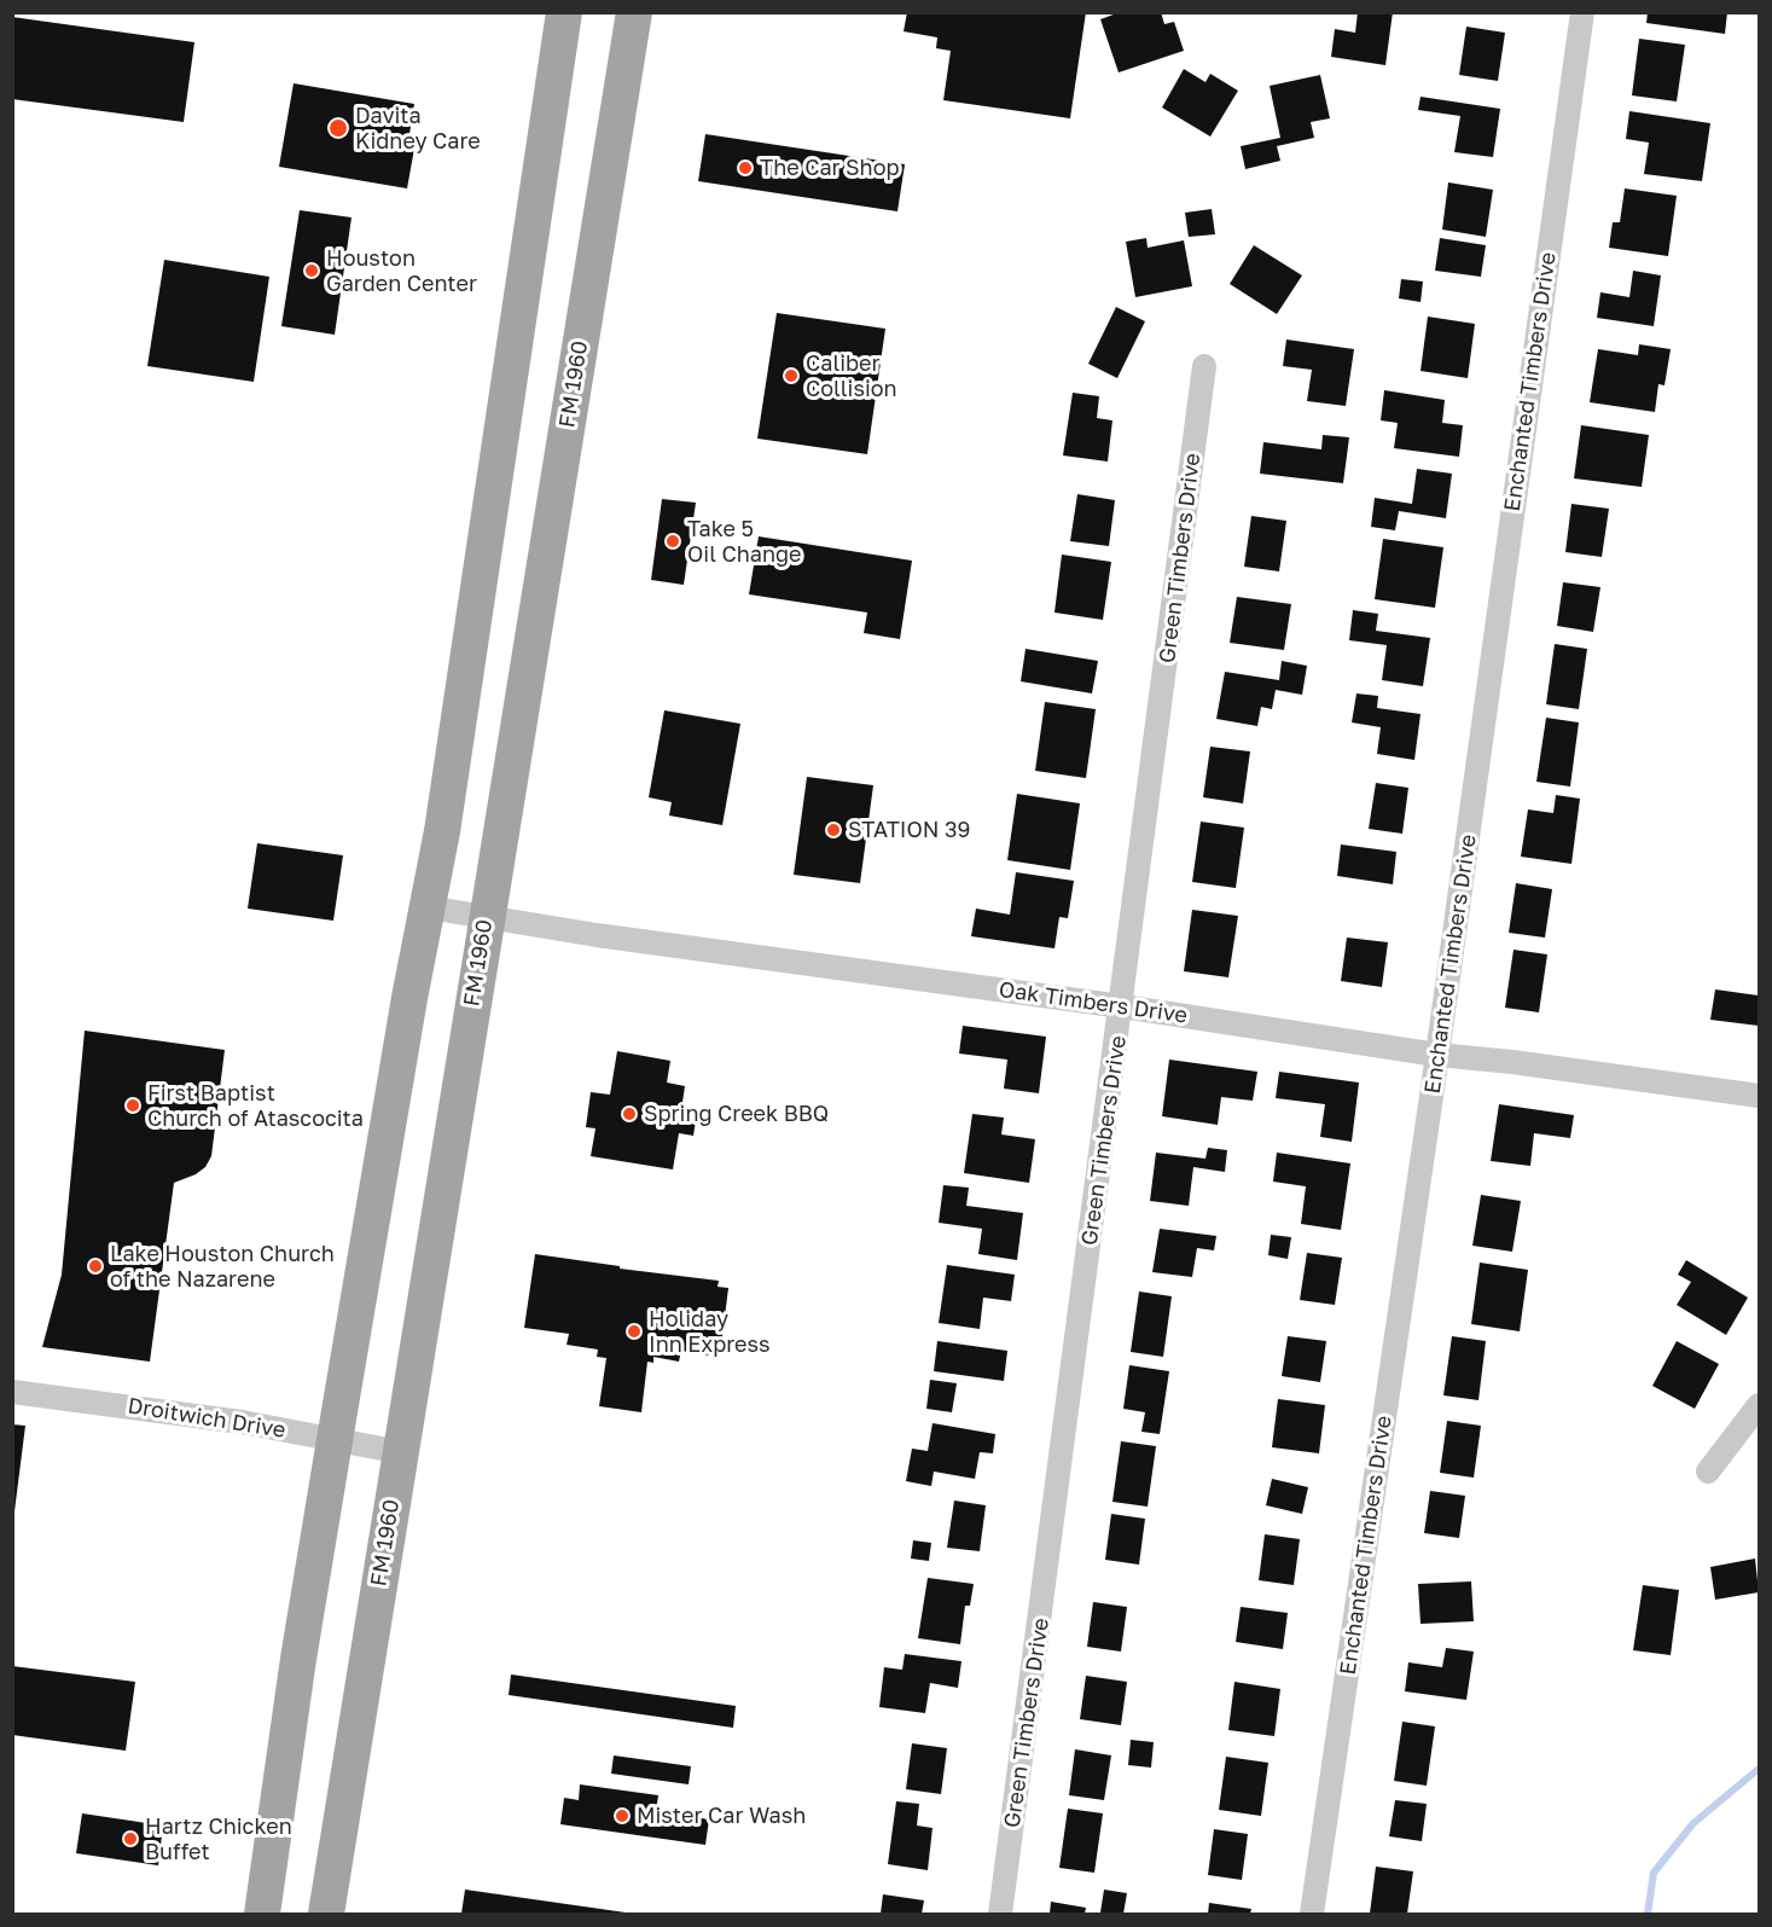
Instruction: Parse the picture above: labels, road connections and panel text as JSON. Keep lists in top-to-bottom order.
{
  "streets": {
    "main road": ["FM 1960"],
    "street": [
      "Enchanted Timbers Drive",
      "Green Timbers Drive",
      "Oak Timbers Drive",
      "Droitwich Drive"
    ]
  },
  "crossings": [
    ["Enchanted Timbers Drive", "Oak Timbers Drive"],
    ["FM 1960", "Oak Timbers Drive"],
    ["FM 1960", "Droitwich Drive"],
    ["Green Timbers Drive", "Oak Timbers Drive"]
  ],
  "places": [
    "Davita Kidney Care",
    "The Car Shop",
    "Houston Garden Center",
    "Caliber Collision",
    "Take 5 Oil Change",
    "STATION 39",
    "First Baptist Church of Atascocita",
    "Spring Creek BBQ",
    "Lake Houston Church of the Nazarene",
    "Holiday Inn Express",
    "Mister Car Wash",
    "Hartz Chicken Buffet"
  ]
}
